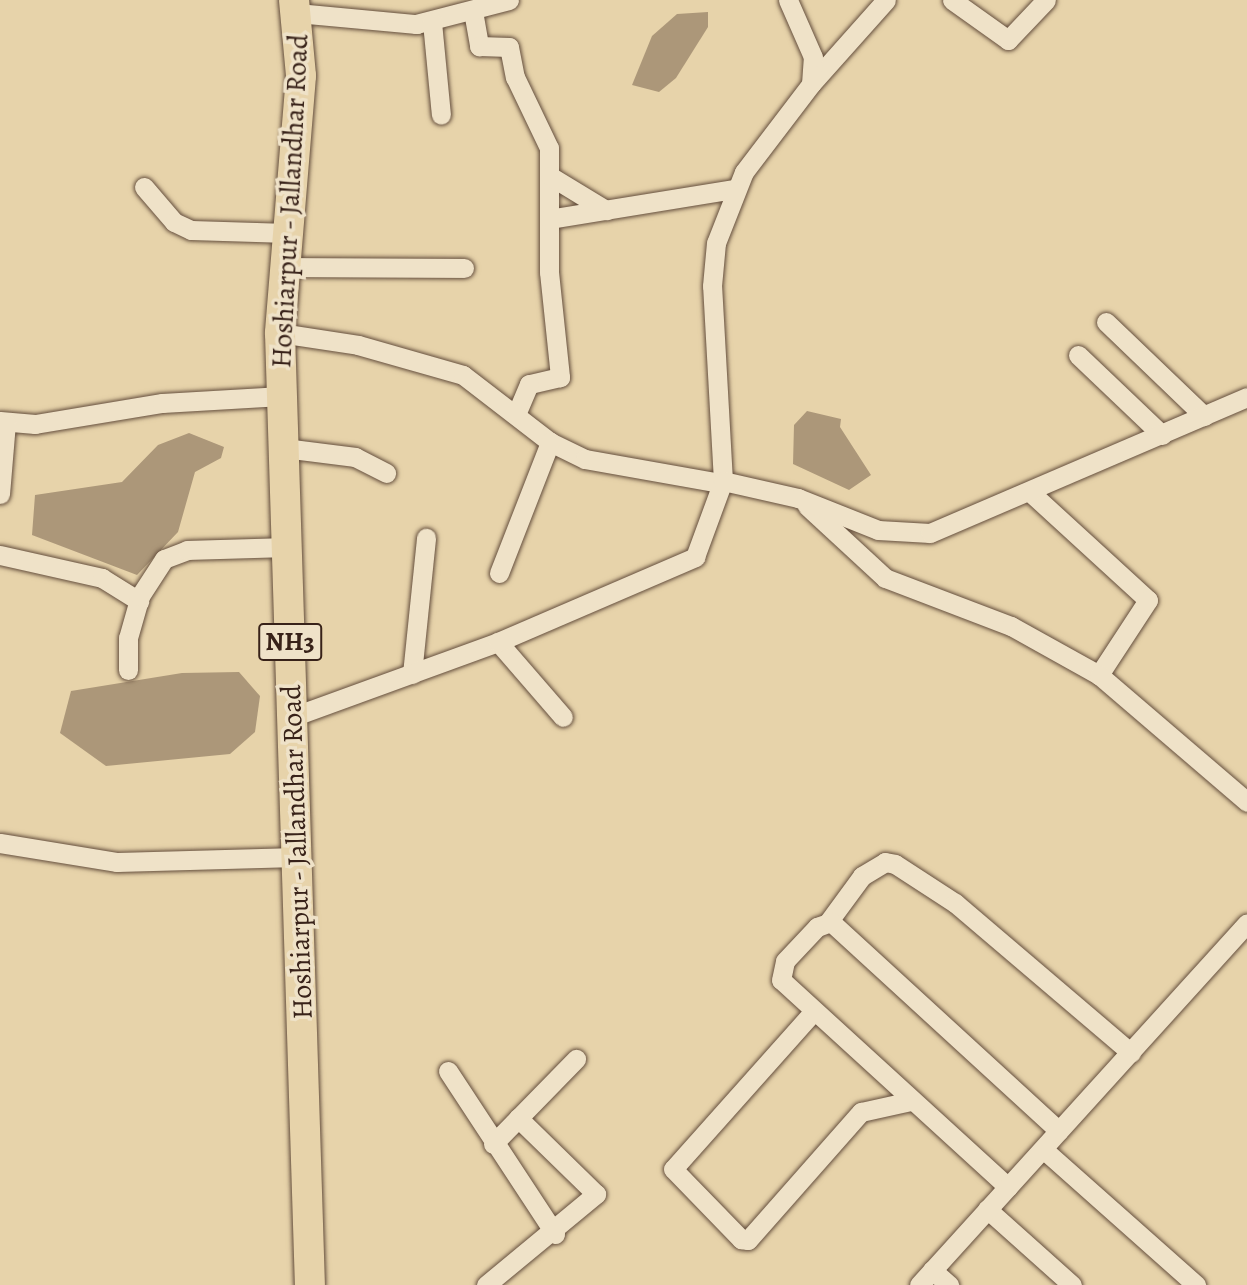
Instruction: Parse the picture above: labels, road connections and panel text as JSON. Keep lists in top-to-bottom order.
{
  "streets": {
    "highway": ["Hoshiarpur - Jallandhar Road", "NH3"]
  }
}
